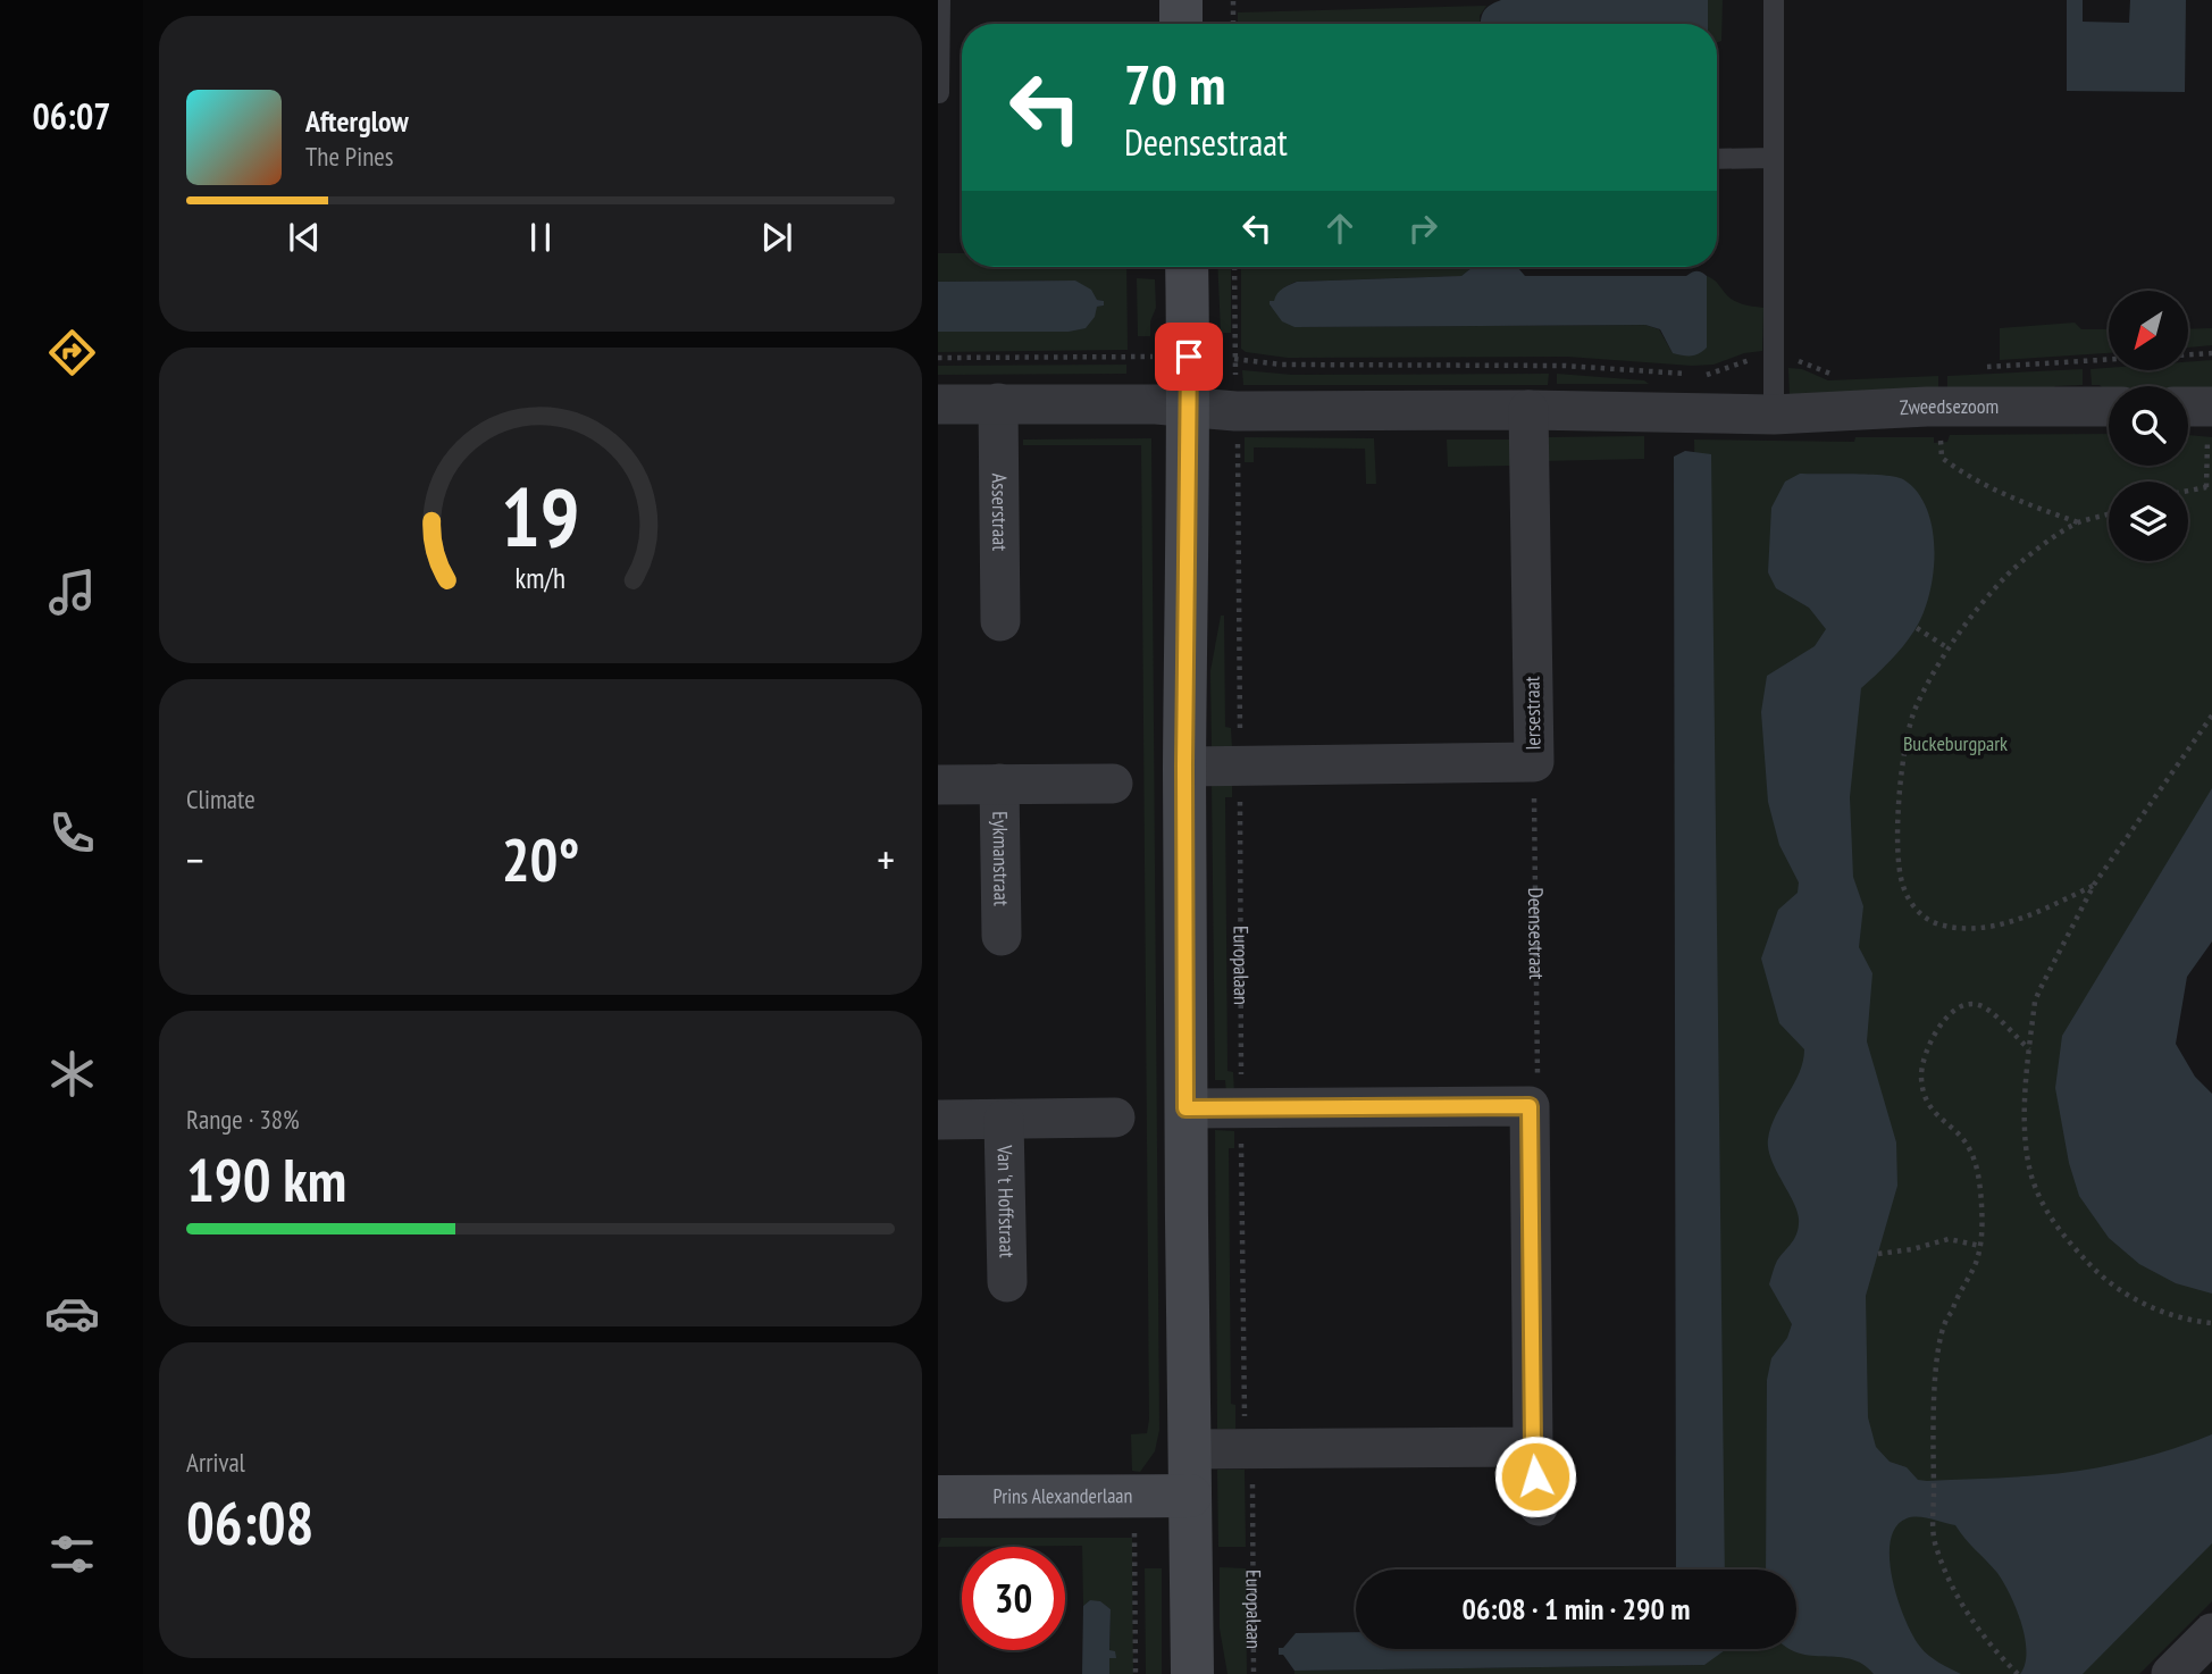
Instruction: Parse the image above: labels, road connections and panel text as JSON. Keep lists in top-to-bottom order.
{
  "streets": {
    "street": [
      "Zweedsezoom",
      "Asserstraat",
      "Iersestraat",
      "Eykmanstraat",
      "Van 't Hoffstraat",
      "Prins Alexanderlaan"
    ],
    "path": ["Deensestraat", "Europalaan"]
  },
  "crossings": [
    ["Iersestraat", "Deensestraat"],
    ["Iersestraat", "Europalaan"]
  ],
  "parks": ["Buckeburgpark"],
  "north": "bottom left",
  "page": {
    "tabs": "06:07",
    "turn": ["70 m", "Deensestraat"],
    "song": ["Afterglow", "The Pines"],
    "tile": [
      "Climate",
      ["Range · 38%", "190 km"],
      ["Arrival", "06:08"]
    ],
    "heat": ["−", "20°", "+"],
    "limit": "30",
    "trip": "06:08 · 1 min · 290 m",
    "gauge": ["19", "km/h"]
  }
}
